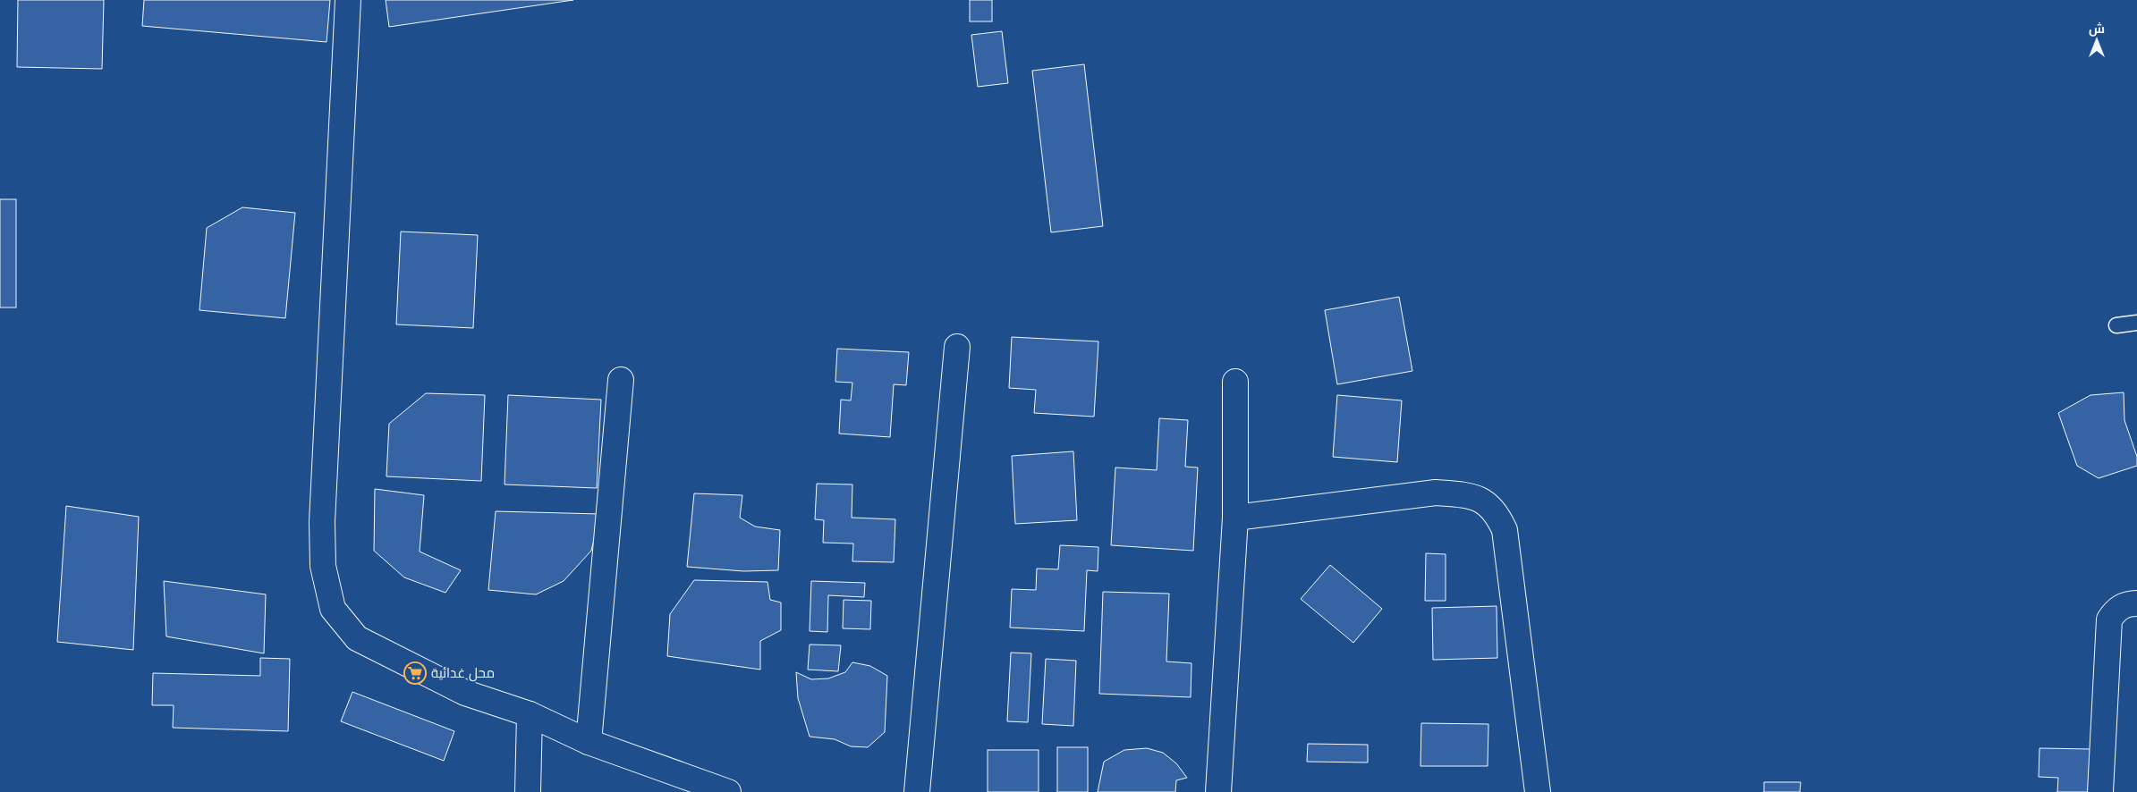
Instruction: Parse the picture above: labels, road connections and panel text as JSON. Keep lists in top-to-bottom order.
{
  "places": {
    "supermarket": ["محل غدائية"]
  },
  "north": "top"
}
